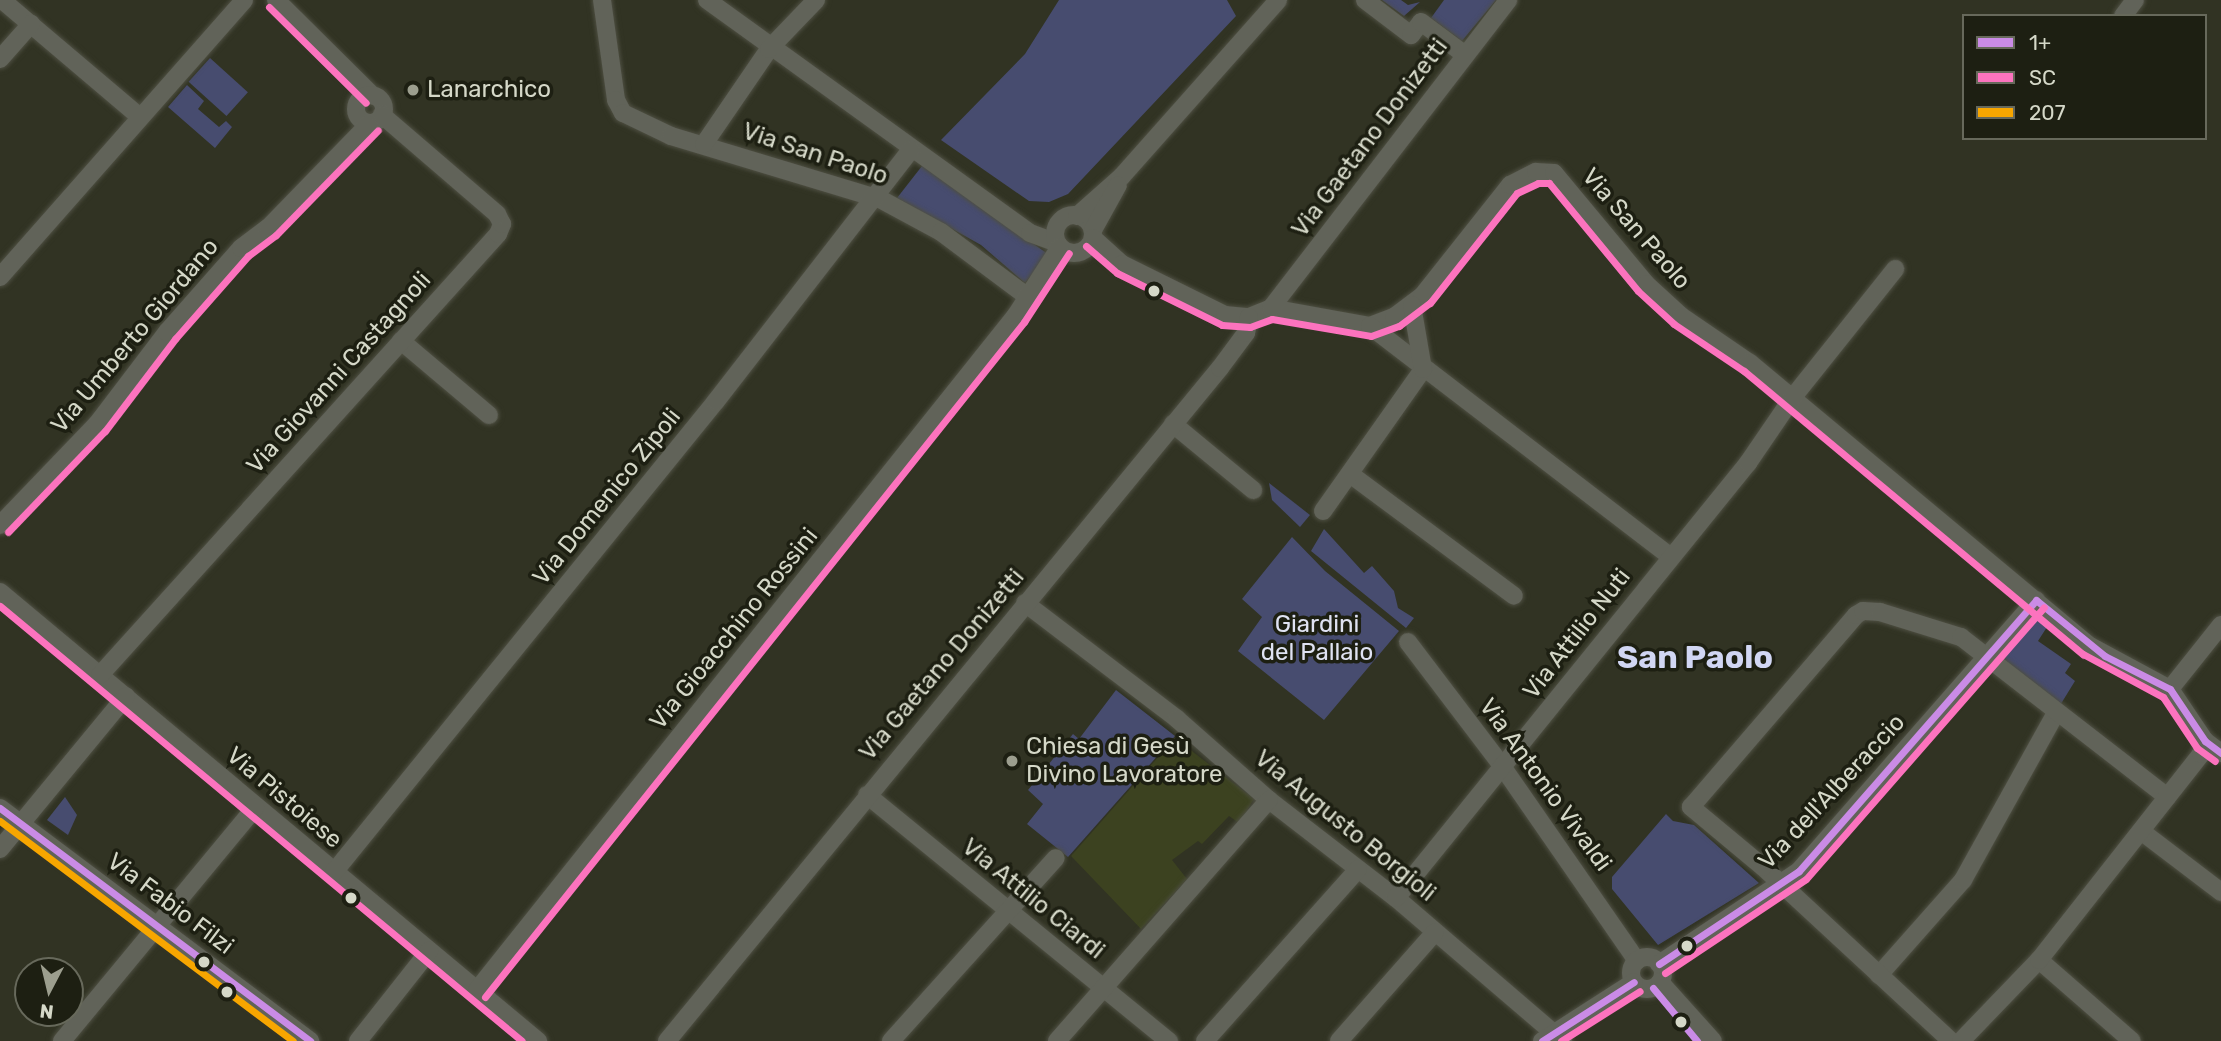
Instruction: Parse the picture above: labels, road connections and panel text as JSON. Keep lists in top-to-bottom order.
{
  "streets": {
    "street": [
      "Via Gaetano Donizetti",
      "Via San Paolo",
      "Via Umberto Giordano",
      "Via Giovanni Castagnoli",
      "Via Domenico Zipoli",
      "Via Gioacchino Rossini",
      "Via Attilio Nuti",
      "Via Antonio Vivaldi",
      "Via dell'Alberaccio",
      "Via Pistoiese",
      "Via Augusto Borgioli",
      "Via Attilio Ciardi",
      "Via Fabio Filzi"
    ]
  },
  "crossings": [
    ["Via Gaetano Donizetti", "Via Augusto Borgioli"],
    ["Via Gaetano Donizetti", "Via Attilio Ciardi"],
    ["Via San Paolo", "Via Domenico Zipoli"],
    ["Via San Paolo", "Via Gioacchino Rossini"],
    ["Via San Paolo", "Via Attilio Nuti"],
    ["Via San Paolo", "Via dell'Alberaccio"],
    ["Via Umberto Giordano", "Via Giovanni Castagnoli"],
    ["Via Giovanni Castagnoli", "Via Pistoiese"],
    ["Via Domenico Zipoli", "Via Pistoiese"],
    ["Via Gioacchino Rossini", "Via Pistoiese"],
    ["Via Attilio Nuti", "Via Antonio Vivaldi"],
    ["Via Attilio Nuti", "Via Augusto Borgioli"]
  ],
  "districts": ["San Paolo"],
  "parks": ["Giardini del Pallaio"],
  "places": ["Lanarchico", "Chiesa di Gesù Divino Lavoratore"],
  "lines": ["transit line SC", "transit line 1+", "transit line 207"],
  "legend": ["1+", "SC", "207"],
  "north": "bottom"
}
